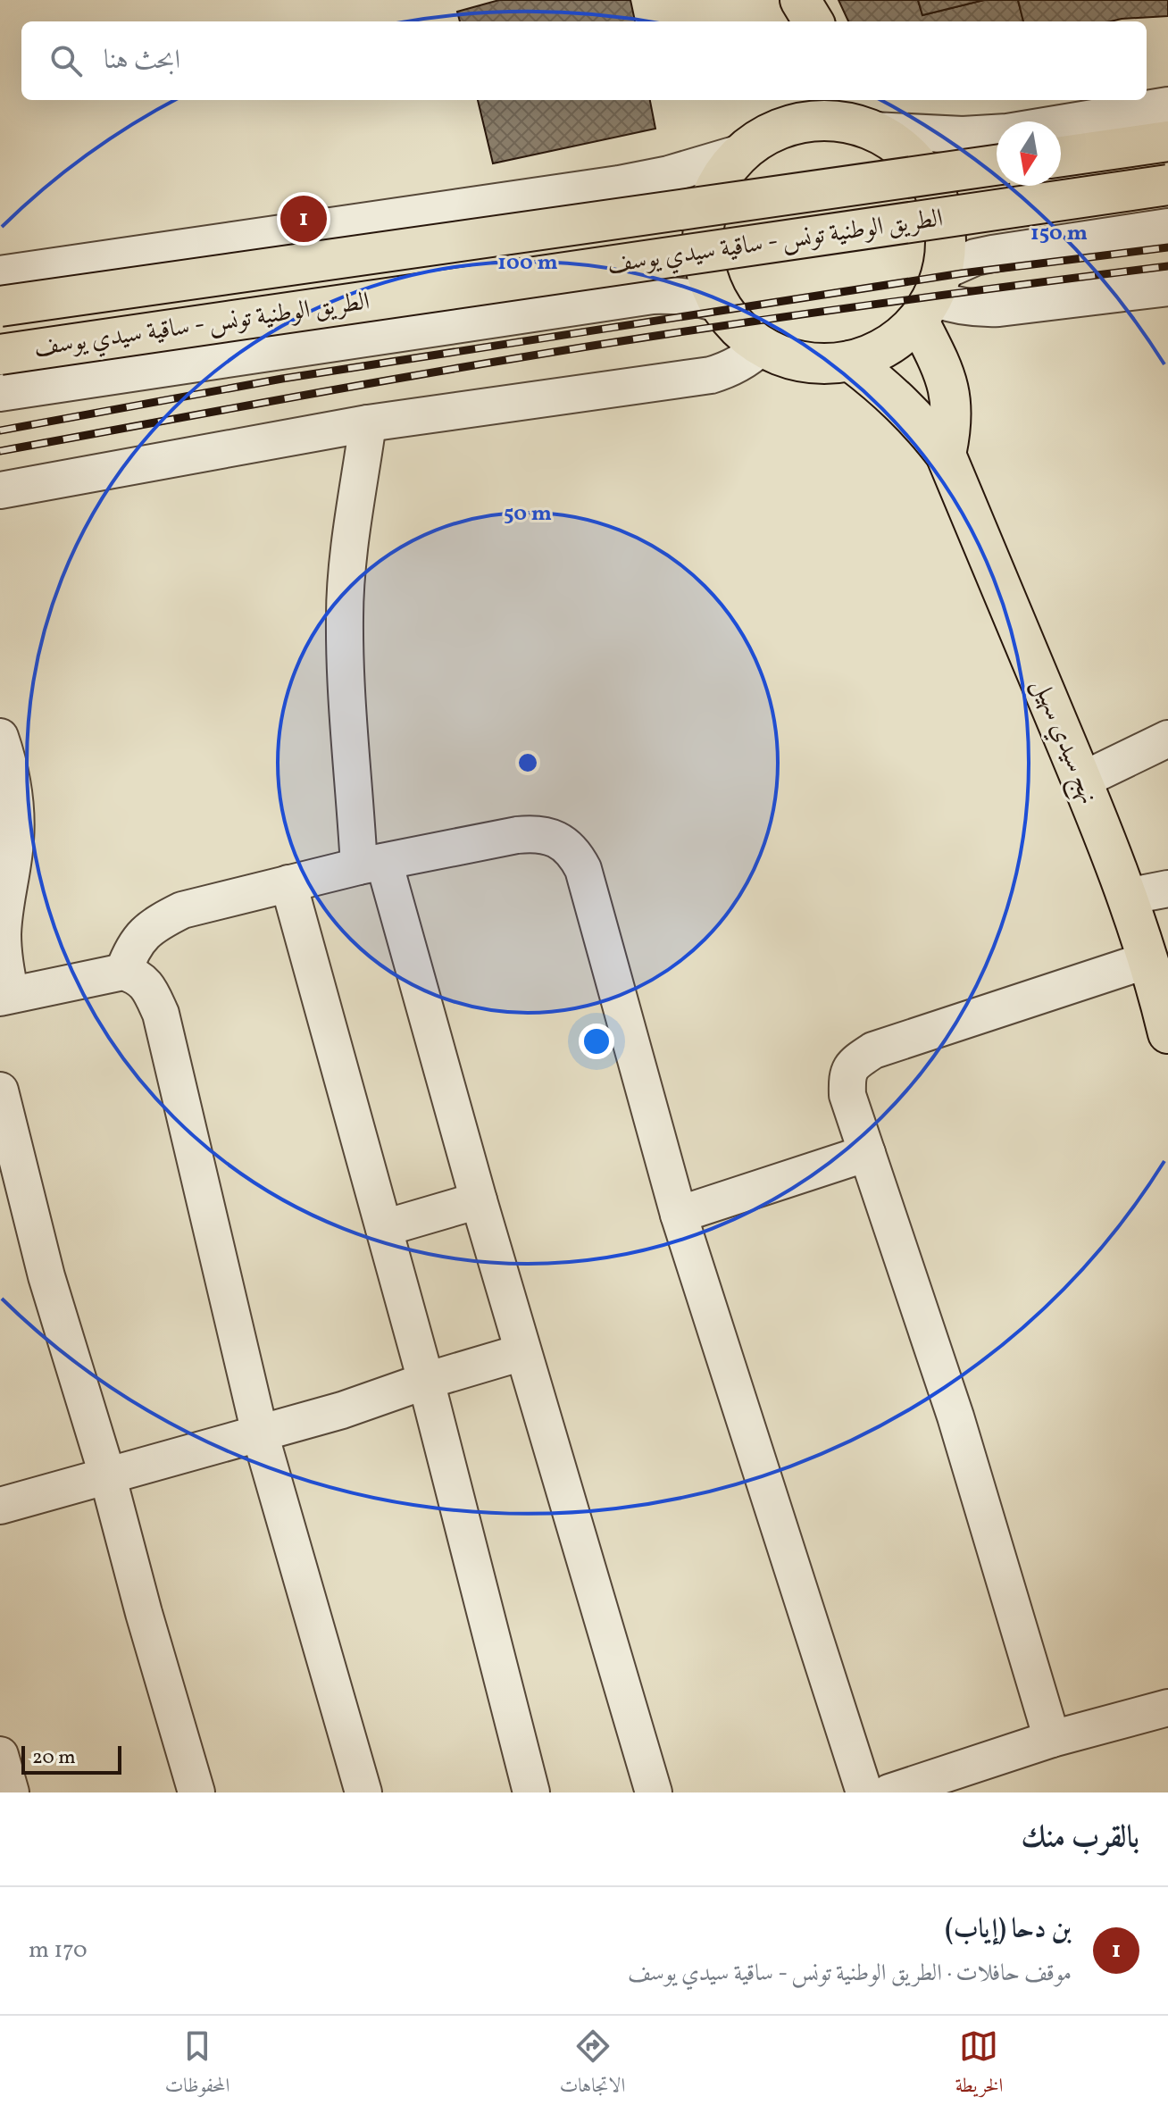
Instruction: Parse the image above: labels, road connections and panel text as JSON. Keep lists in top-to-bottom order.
{
  "streets": {
    "main road": ["الطريق الوطنية تونس - ساقية سيدي يوسف", "نهج سيدي سهيل"]
  },
  "scale_bar": "20 m",
  "north": "bottom",
  "page": {
    "search": "ابحث هنا",
    "pins": "1",
    "scale": "20 m",
    "heading": "بالقرب منك",
    "list": [
      {
        "mark": "1",
        "name": "بن دحا (إياب)",
        "note": "موقف حافلات · الطريق الوطنية تونس - ساقية سيدي يوسف",
        "value": "170 m"
      }
    ],
    "nav": ["الخريطة", "الاتجاهات", "المحفوظات"]
  },
  "rings": ["150 m", "100 m", "50 m"]
}
